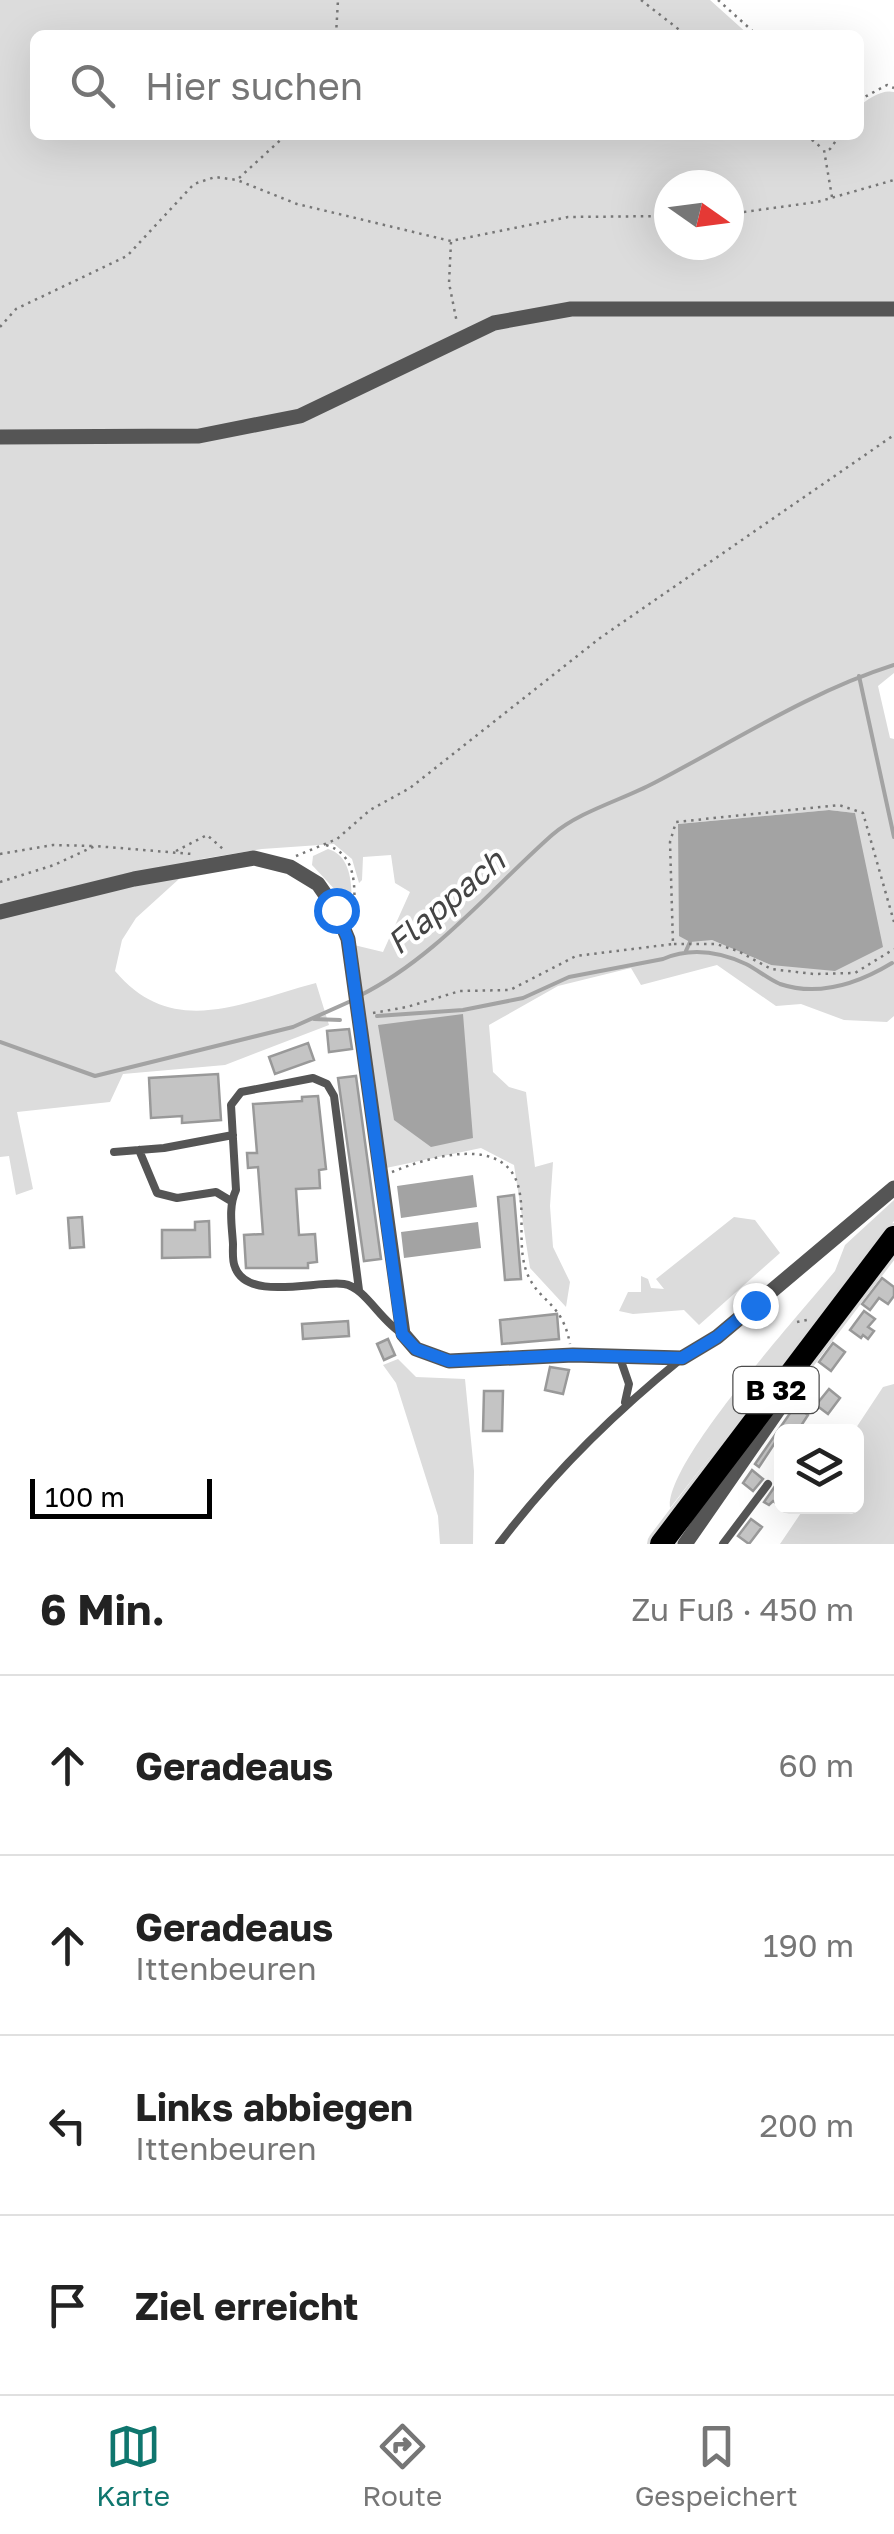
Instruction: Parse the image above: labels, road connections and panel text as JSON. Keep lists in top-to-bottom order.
{
  "streets": {
    "main road": ["B 32"]
  },
  "water": ["Flappach"],
  "scale_bar": "100 m",
  "north": "right",
  "page": {
    "search": "Hier suchen",
    "scale": "100 m",
    "heading": ["6 Min.", "Zu Fuß · 450 m"],
    "list": [
      ["Geradeaus", "60 m"],
      ["Geradeaus", "Ittenbeuren", "190 m"],
      ["Links abbiegen", "Ittenbeuren", "200 m"],
      "Ziel erreicht"
    ],
    "nav": ["Karte", "Route", "Gespeichert"]
  }
}
